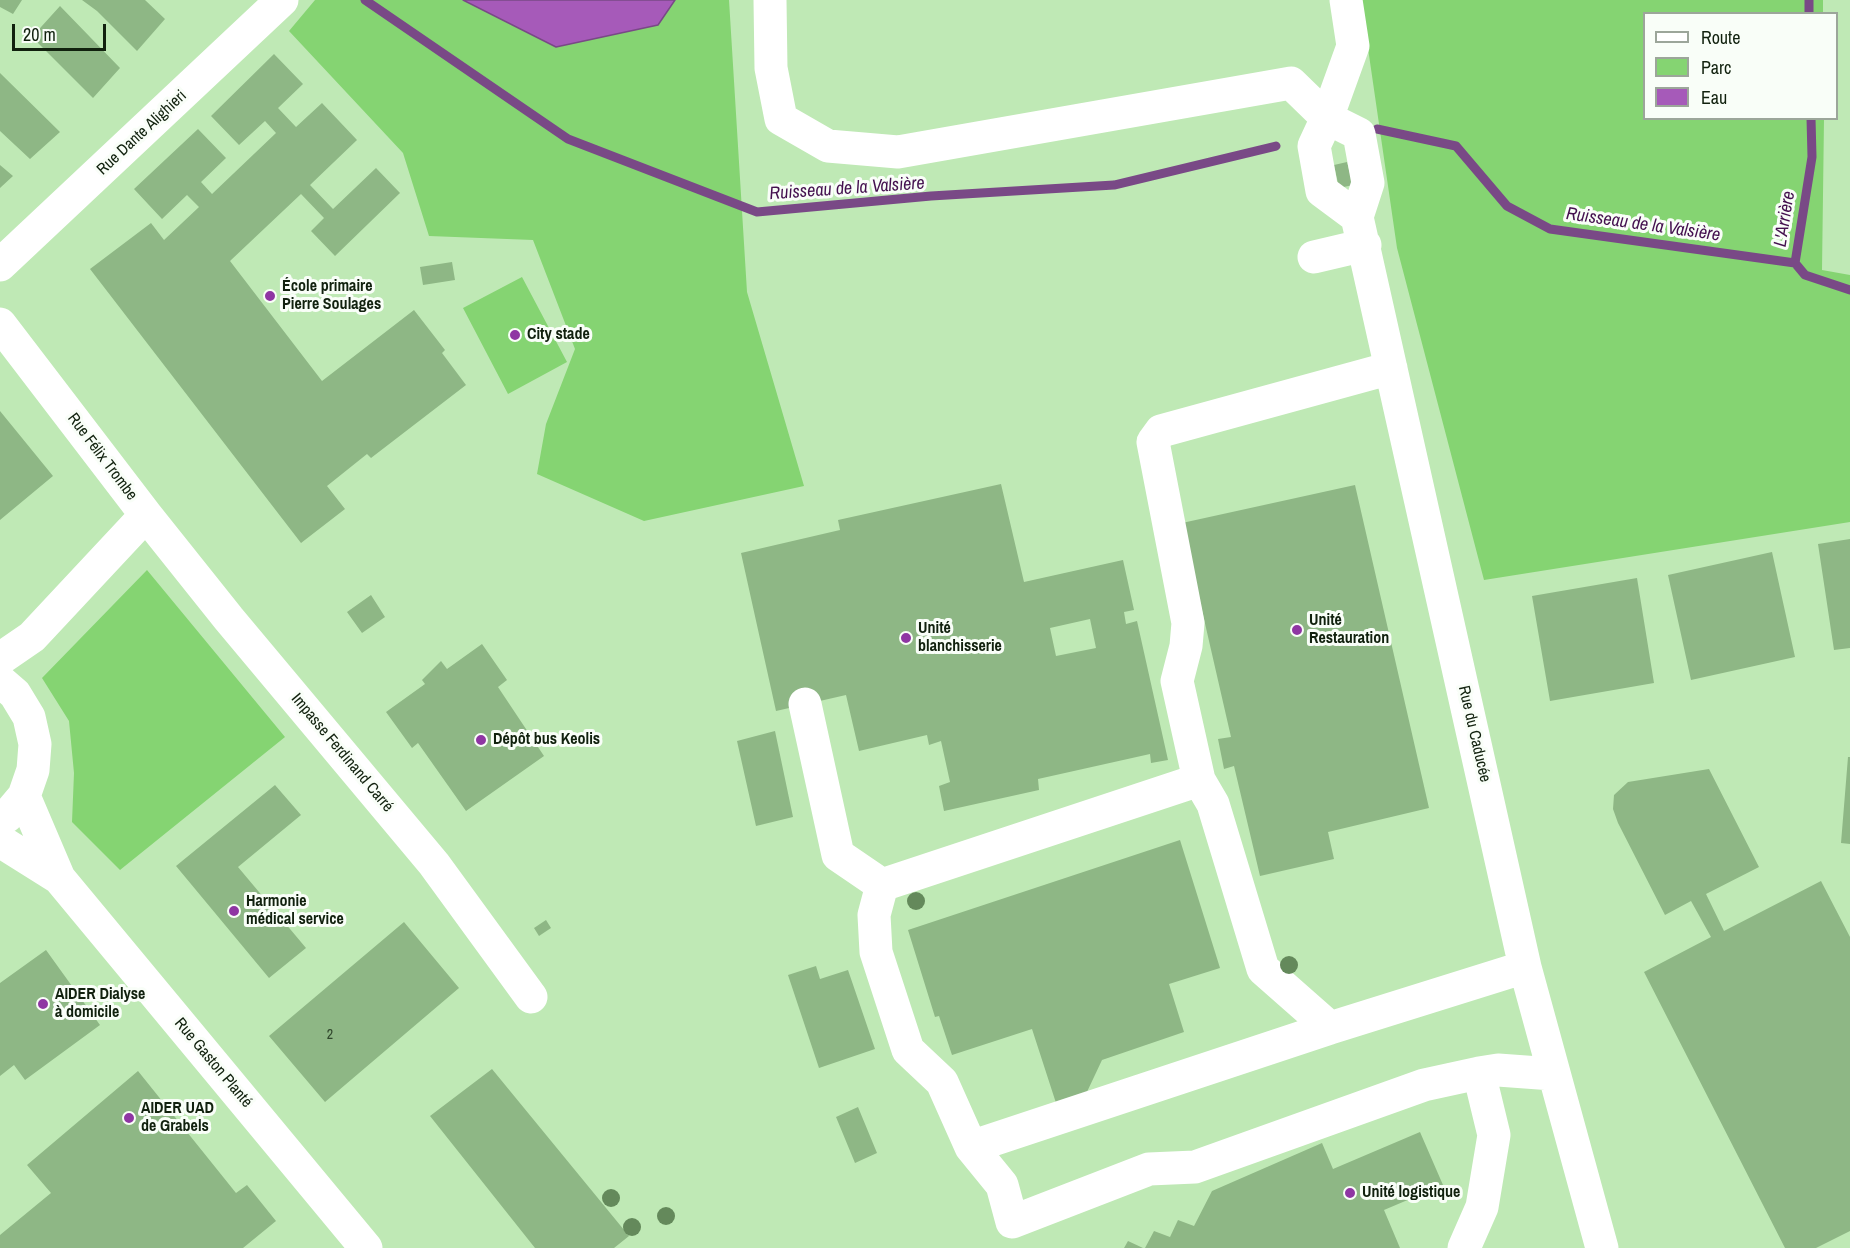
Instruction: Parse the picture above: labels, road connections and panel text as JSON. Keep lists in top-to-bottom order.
{
  "streets": {
    "street": [
      "Rue Dante Alighieri",
      "Rue Félix Trombe",
      "Rue du Caducée",
      "Impasse Ferdinand Carré",
      "Rue Gaston Planté"
    ]
  },
  "crossings": [
    ["Rue Félix Trombe", "Impasse Ferdinand Carré"]
  ],
  "water": ["Ruisseau de la Valsière", "L'Arrière"],
  "places": [
    "École primaire Pierre Soulages",
    "City stade",
    "Unité Restauration",
    "Unité blanchisserie",
    "Dépôt bus Keolis",
    "Harmonie médical service",
    "AIDER Dialyse à domicile",
    "AIDER UAD de Grabels",
    "Unité logistique"
  ],
  "house_numbers": ["2"],
  "legend": ["Route", "Parc", "Eau"],
  "scale_bar": "20 m"
}
